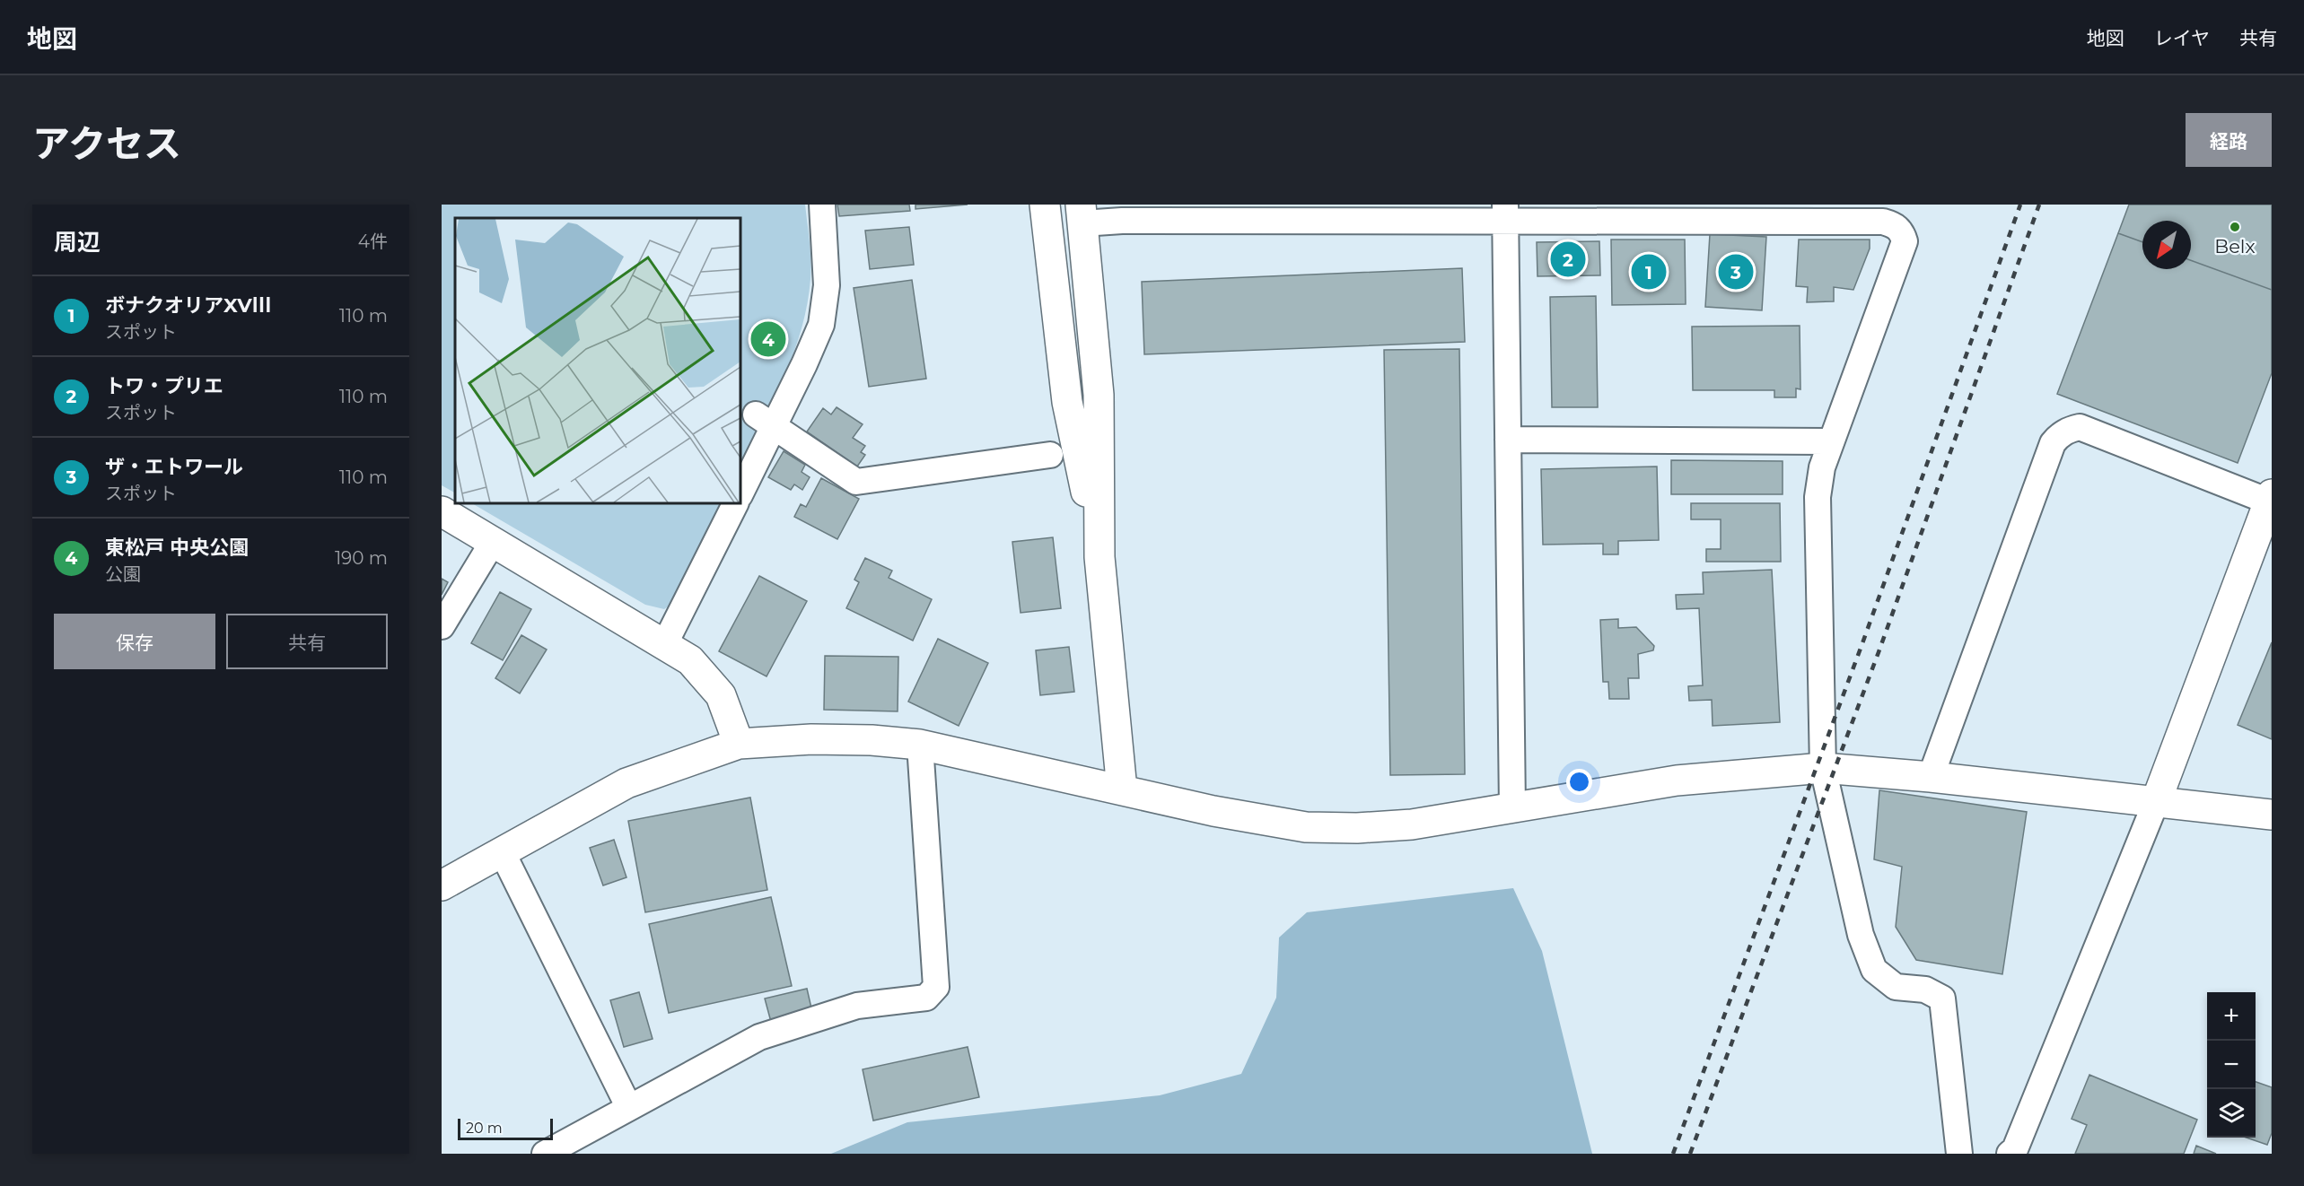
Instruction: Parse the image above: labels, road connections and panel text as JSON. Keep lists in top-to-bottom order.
{
  "places": ["Belx"],
  "scale_bar": "20 m",
  "north": "bottom left",
  "page": {
    "header": "地図",
    "nav": ["地図", "レイヤ", "共有"],
    "title": "アクセス",
    "buttons": [
      "経路",
      ["保存", "共有"]
    ],
    "heading": ["周辺", "4件"],
    "pins": [
      "2",
      "1",
      "3",
      "4"
    ],
    "list": [
      {
        "mark": "1",
        "name": "ボナクオリアXVⅢ",
        "note": "スポット",
        "value": "110 m"
      },
      {
        "mark": "2",
        "name": "トワ・プリエ",
        "note": "スポット",
        "value": "110 m"
      },
      {
        "mark": "3",
        "name": "ザ・エトワール",
        "note": "スポット",
        "value": "110 m"
      },
      {
        "mark": "4",
        "name": "東松戸 中央公園",
        "note": "公園",
        "value": "190 m"
      }
    ],
    "map_buttons": ["+", "−"],
    "scale": "20 m"
  }
}
